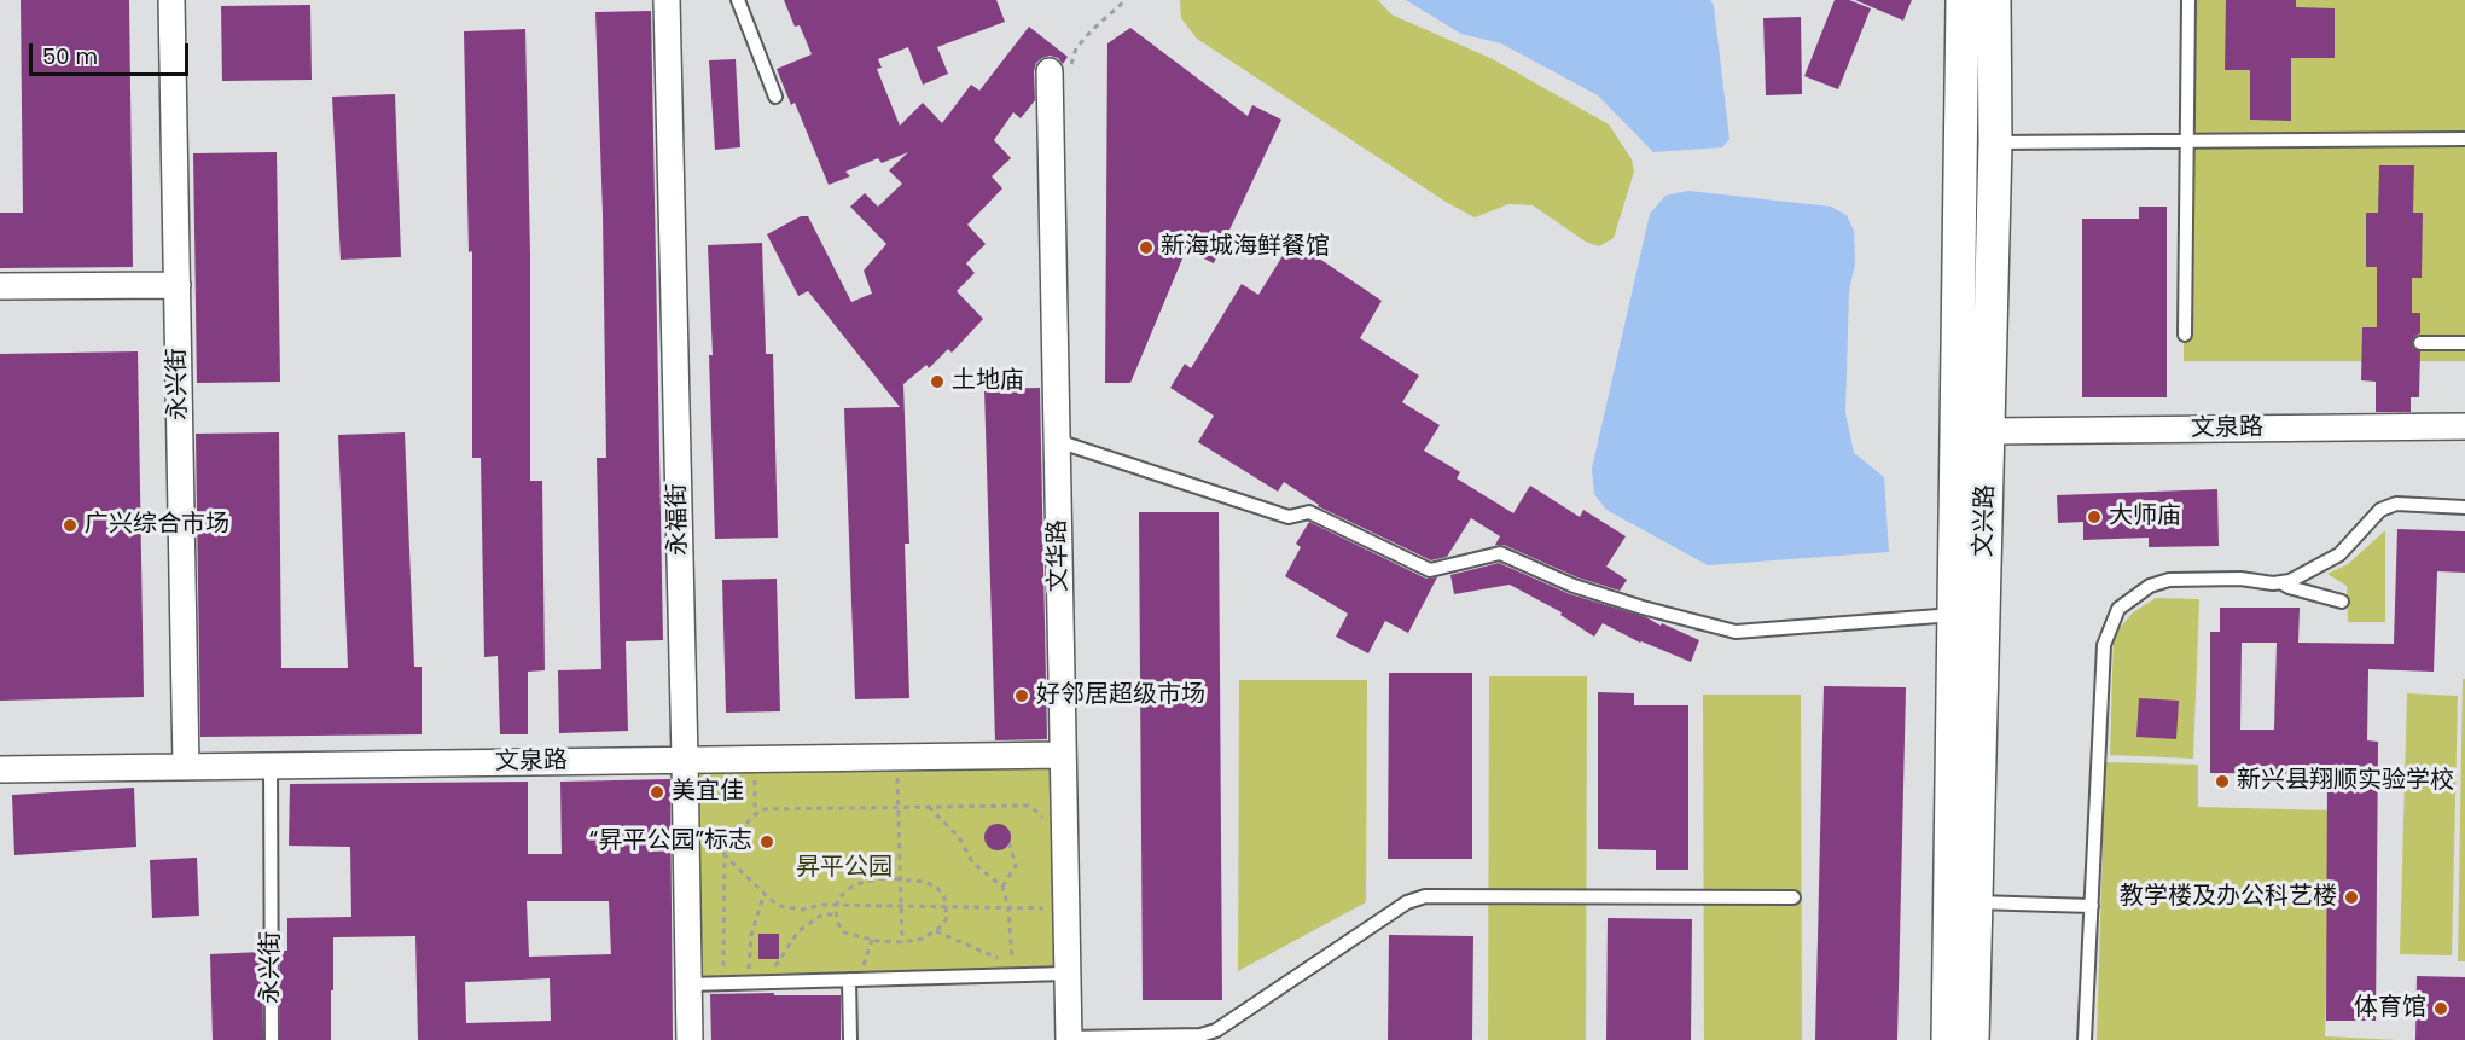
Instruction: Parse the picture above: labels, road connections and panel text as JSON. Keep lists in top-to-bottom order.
{
  "streets": {
    "street": [
      "永兴街",
      "文泉路",
      "永福街",
      "文兴路",
      "文华路"
    ]
  },
  "crossings": [
    ["永兴街", "文泉路"],
    ["文泉路", "永福街"],
    ["文泉路", "文兴路"],
    ["文泉路", "文华路"]
  ],
  "parks": ["昇平公园"],
  "places": [
    "新海城海鲜餐馆",
    "土地庙",
    "大师庙",
    "广兴综合市场",
    "好邻居超级市场",
    "新兴县翔顺实验学校",
    "美宜佳",
    "“昇平公园”标志",
    "教学楼及办公科艺楼",
    "体育馆"
  ],
  "scale_bar": "50 m"
}
